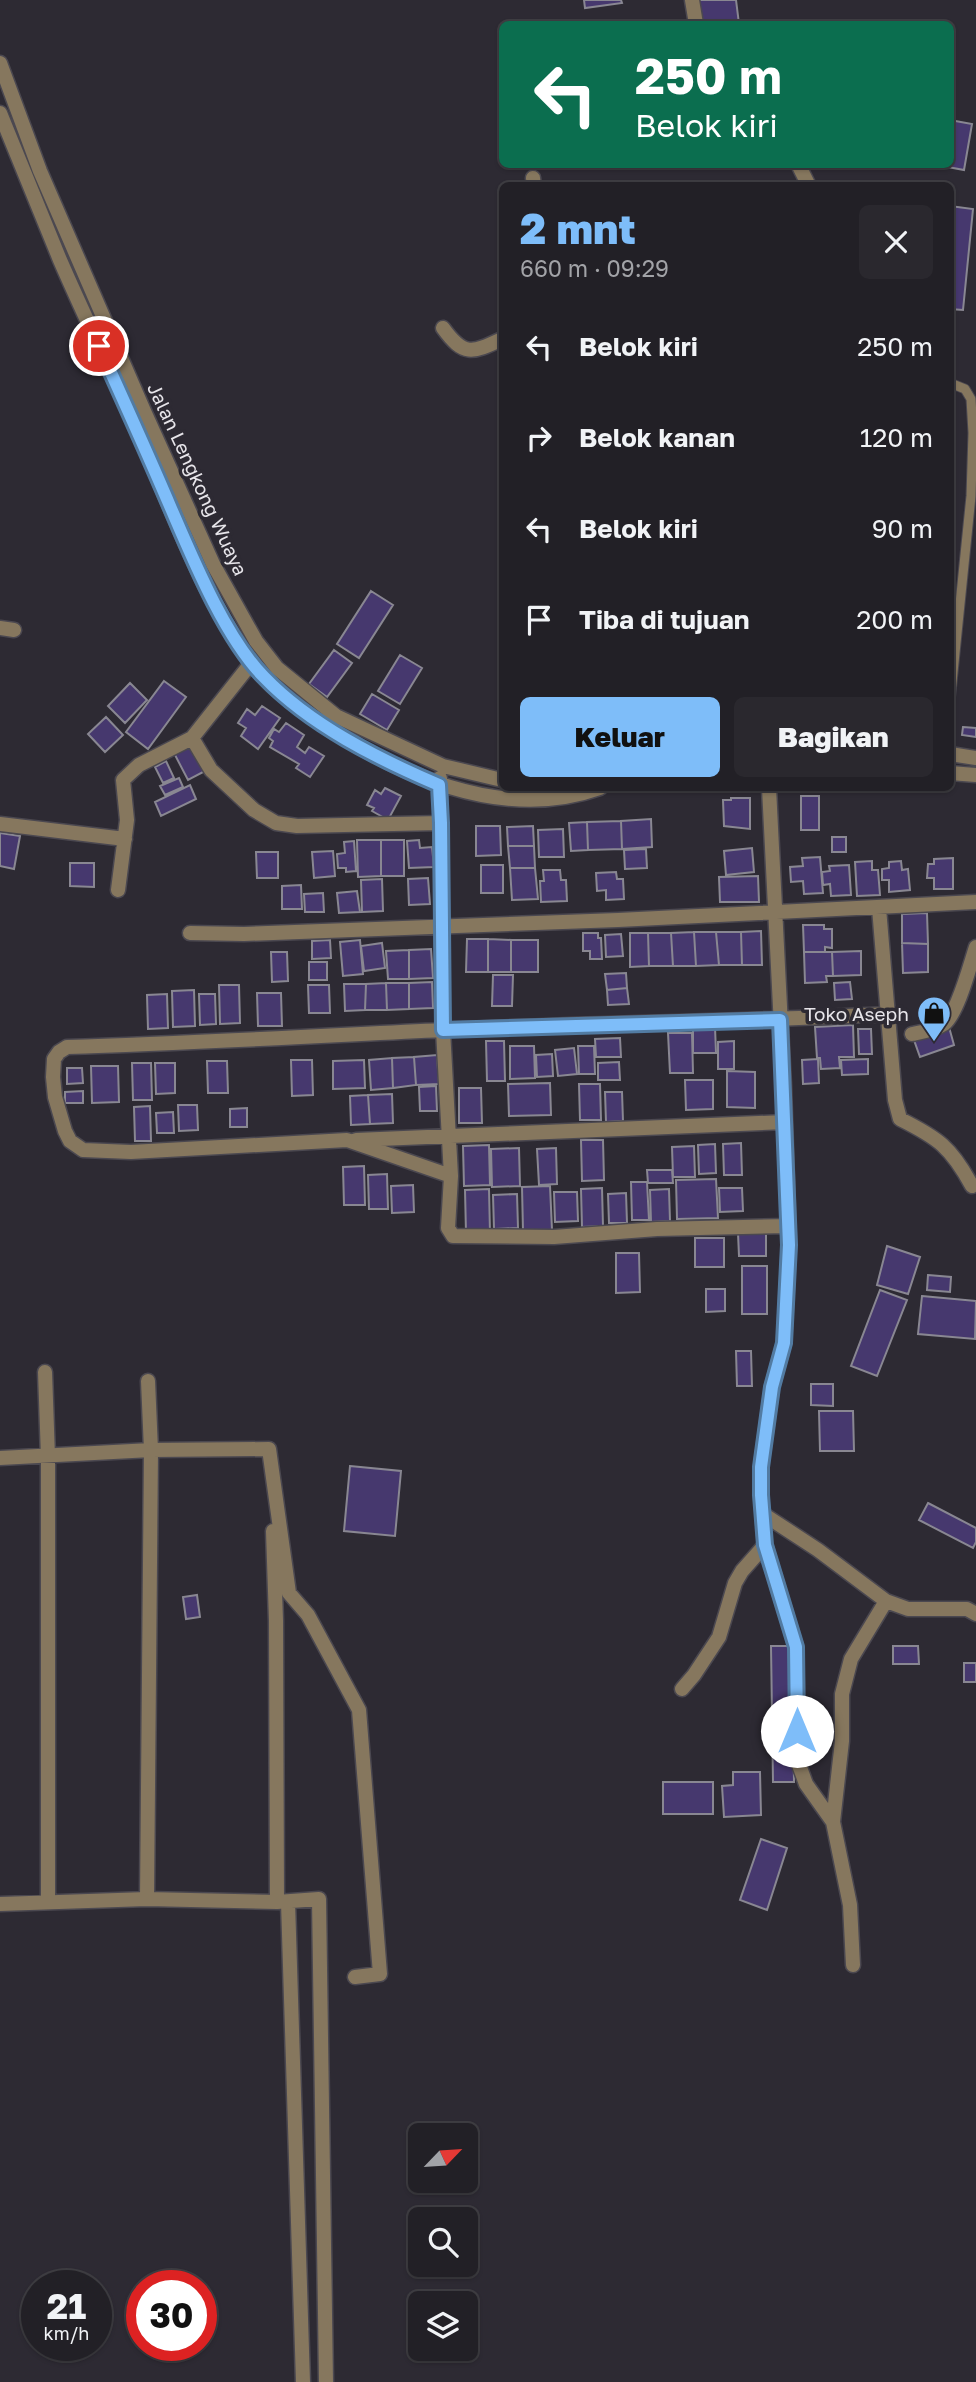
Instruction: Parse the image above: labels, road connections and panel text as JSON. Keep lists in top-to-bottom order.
{
  "streets": {
    "street": ["Jalan Lengkong Wuaya"]
  },
  "places": {
    "shop": ["Toko Aseph"]
  },
  "north": "top right",
  "page": {
    "turn": ["250 m", "Belok kiri"],
    "heading": ["2 mnt", "660 m · 09:29"],
    "list": [
      {
        "name": "Belok kiri",
        "value": "250 m"
      },
      {
        "name": "Belok kanan",
        "value": "120 m"
      },
      {
        "name": "Belok kiri",
        "value": "90 m"
      },
      {
        "name": "Tiba di tujuan",
        "value": "200 m"
      }
    ],
    "buttons": ["Keluar", "Bagikan"],
    "speed": "21 km/h",
    "limit": "30"
  }
}
